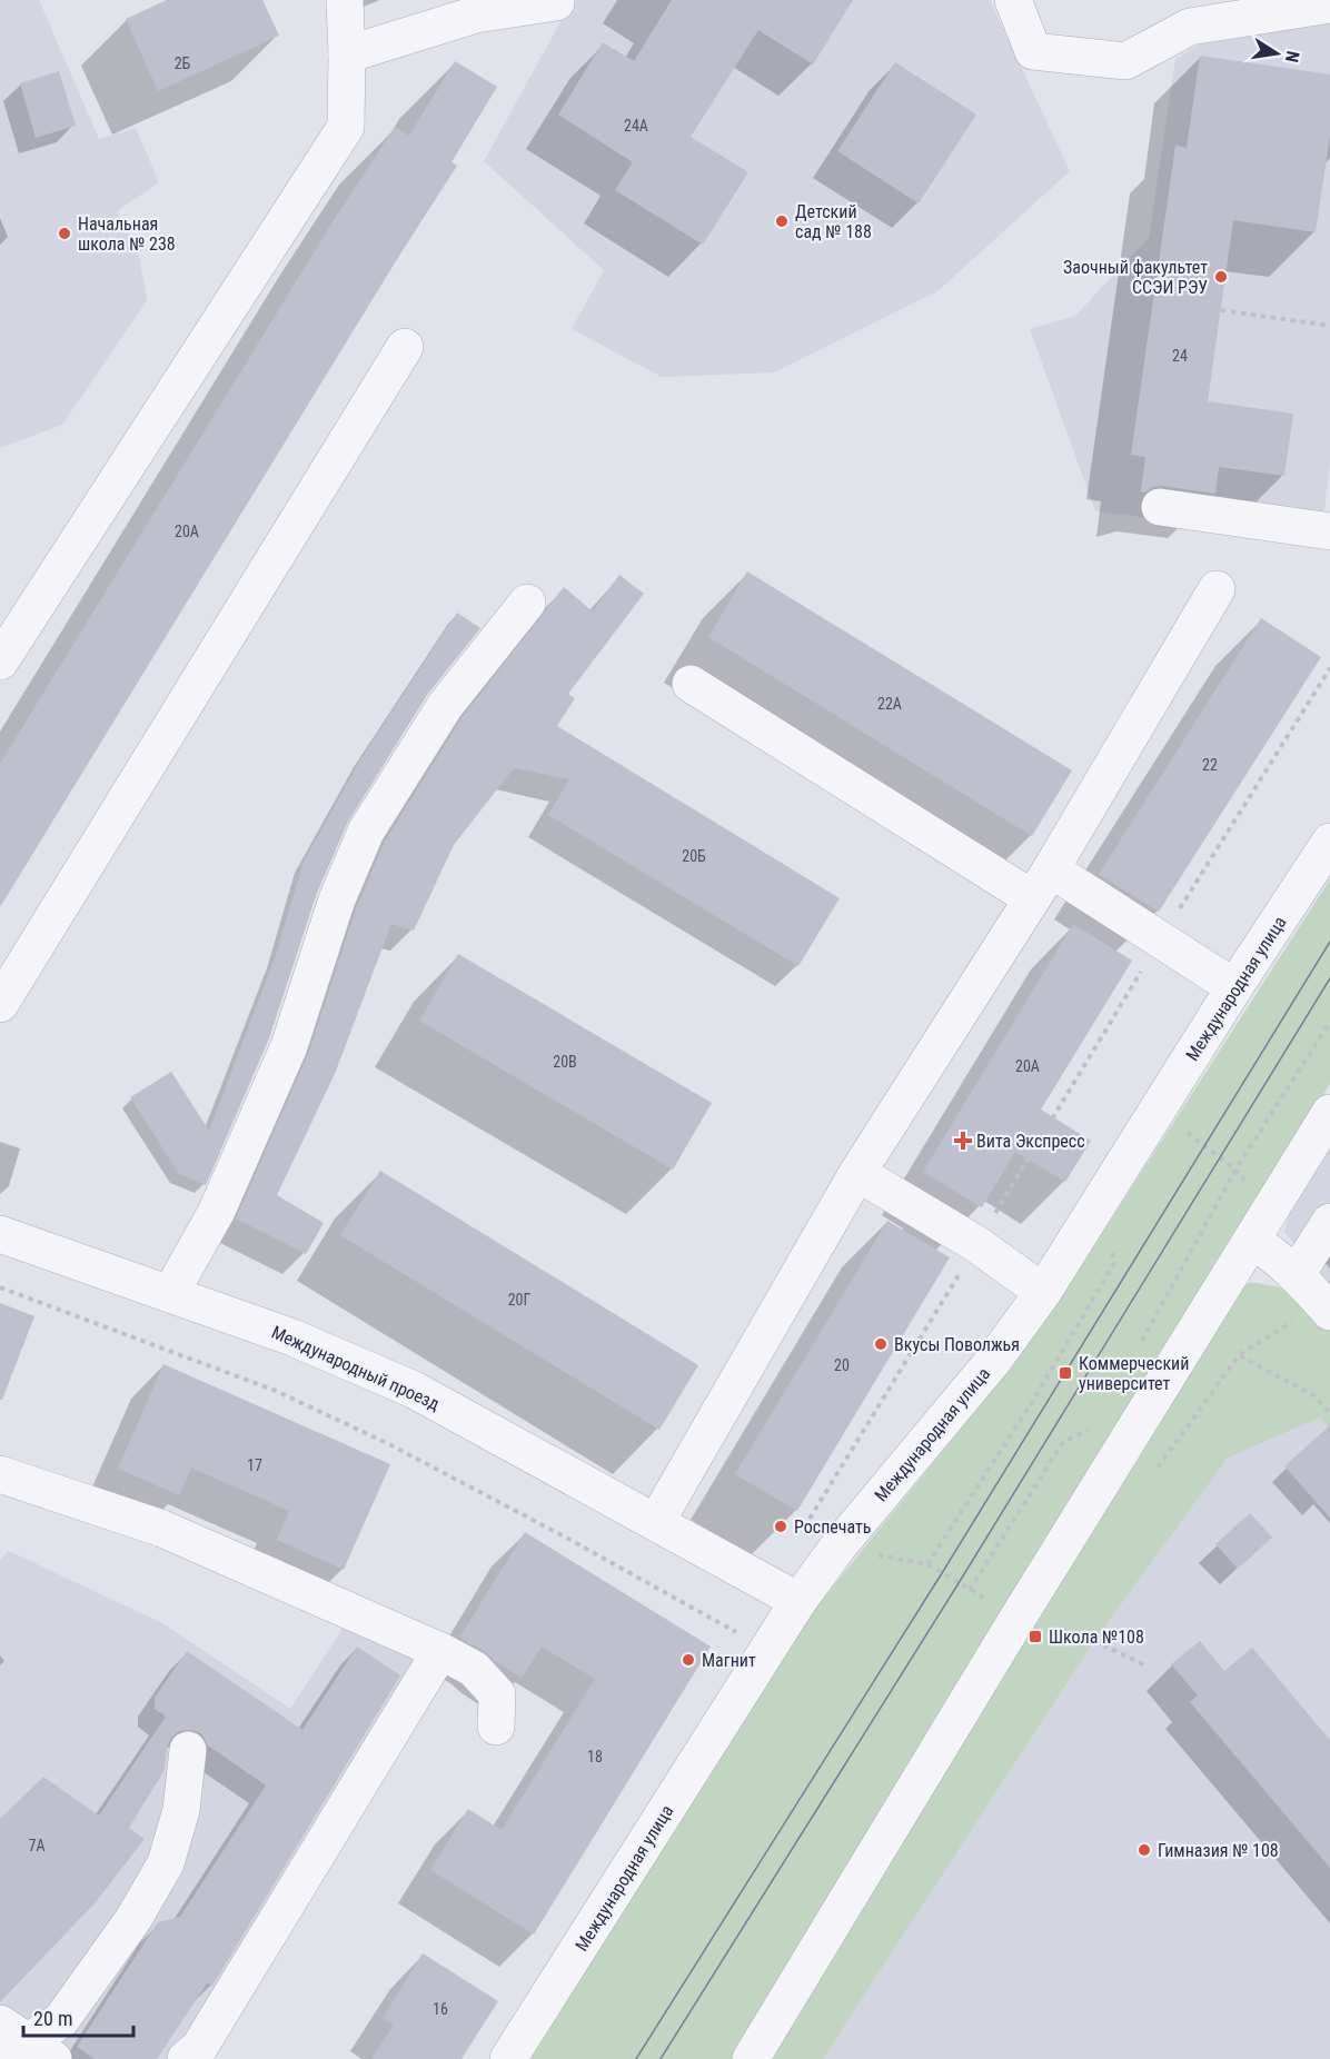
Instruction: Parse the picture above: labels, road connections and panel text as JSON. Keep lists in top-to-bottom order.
{
  "streets": {
    "street": ["Международная улица", "Международный проезд"]
  },
  "crossings": [
    ["Международная улица", "Международный проезд"]
  ],
  "places": {
    "other": [
      "Детский сад № 188",
      "Начальная школа № 238",
      "Заочный факультет ССЭИ РЭУ",
      "Вкусы Поволжья",
      "Роспечать",
      "Магнит",
      "Гимназия № 108"
    ],
    "health": ["Вита Экспресс"],
    "transit": ["Коммерческий университет", "Школа №108"]
  },
  "house_numbers": [
    "2Б",
    "24А",
    "24",
    "20А",
    "22А",
    "22",
    "20Б",
    "20В",
    "20А",
    "20Г",
    "20",
    "17",
    "18",
    "7А",
    "16"
  ],
  "scale_bar": "20 m",
  "north": "right"
}
